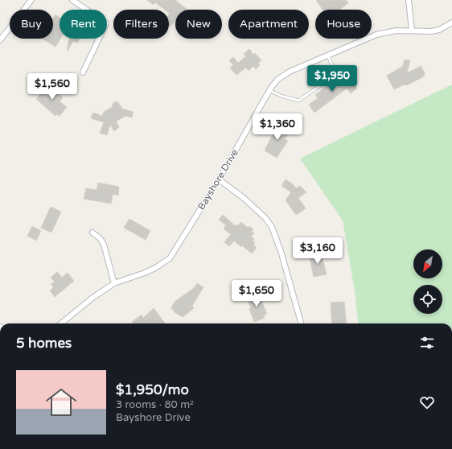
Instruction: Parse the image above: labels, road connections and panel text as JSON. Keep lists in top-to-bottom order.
{
  "streets": {
    "street": ["Bayshore Drive"]
  },
  "north": "bottom left",
  "page": {
    "chip": [
      "Buy",
      "Rent",
      "Filters",
      "New",
      "Apartment",
      "House"
    ],
    "price": [
      "$1,950",
      "$1,560",
      "$1,360",
      "$3,160",
      "$1,650"
    ],
    "heading": "5 homes",
    "list": [
      {
        "name": "$1,950/mo",
        "note": "3 rooms · 80 m² · Bayshore Drive"
      }
    ]
  }
}
